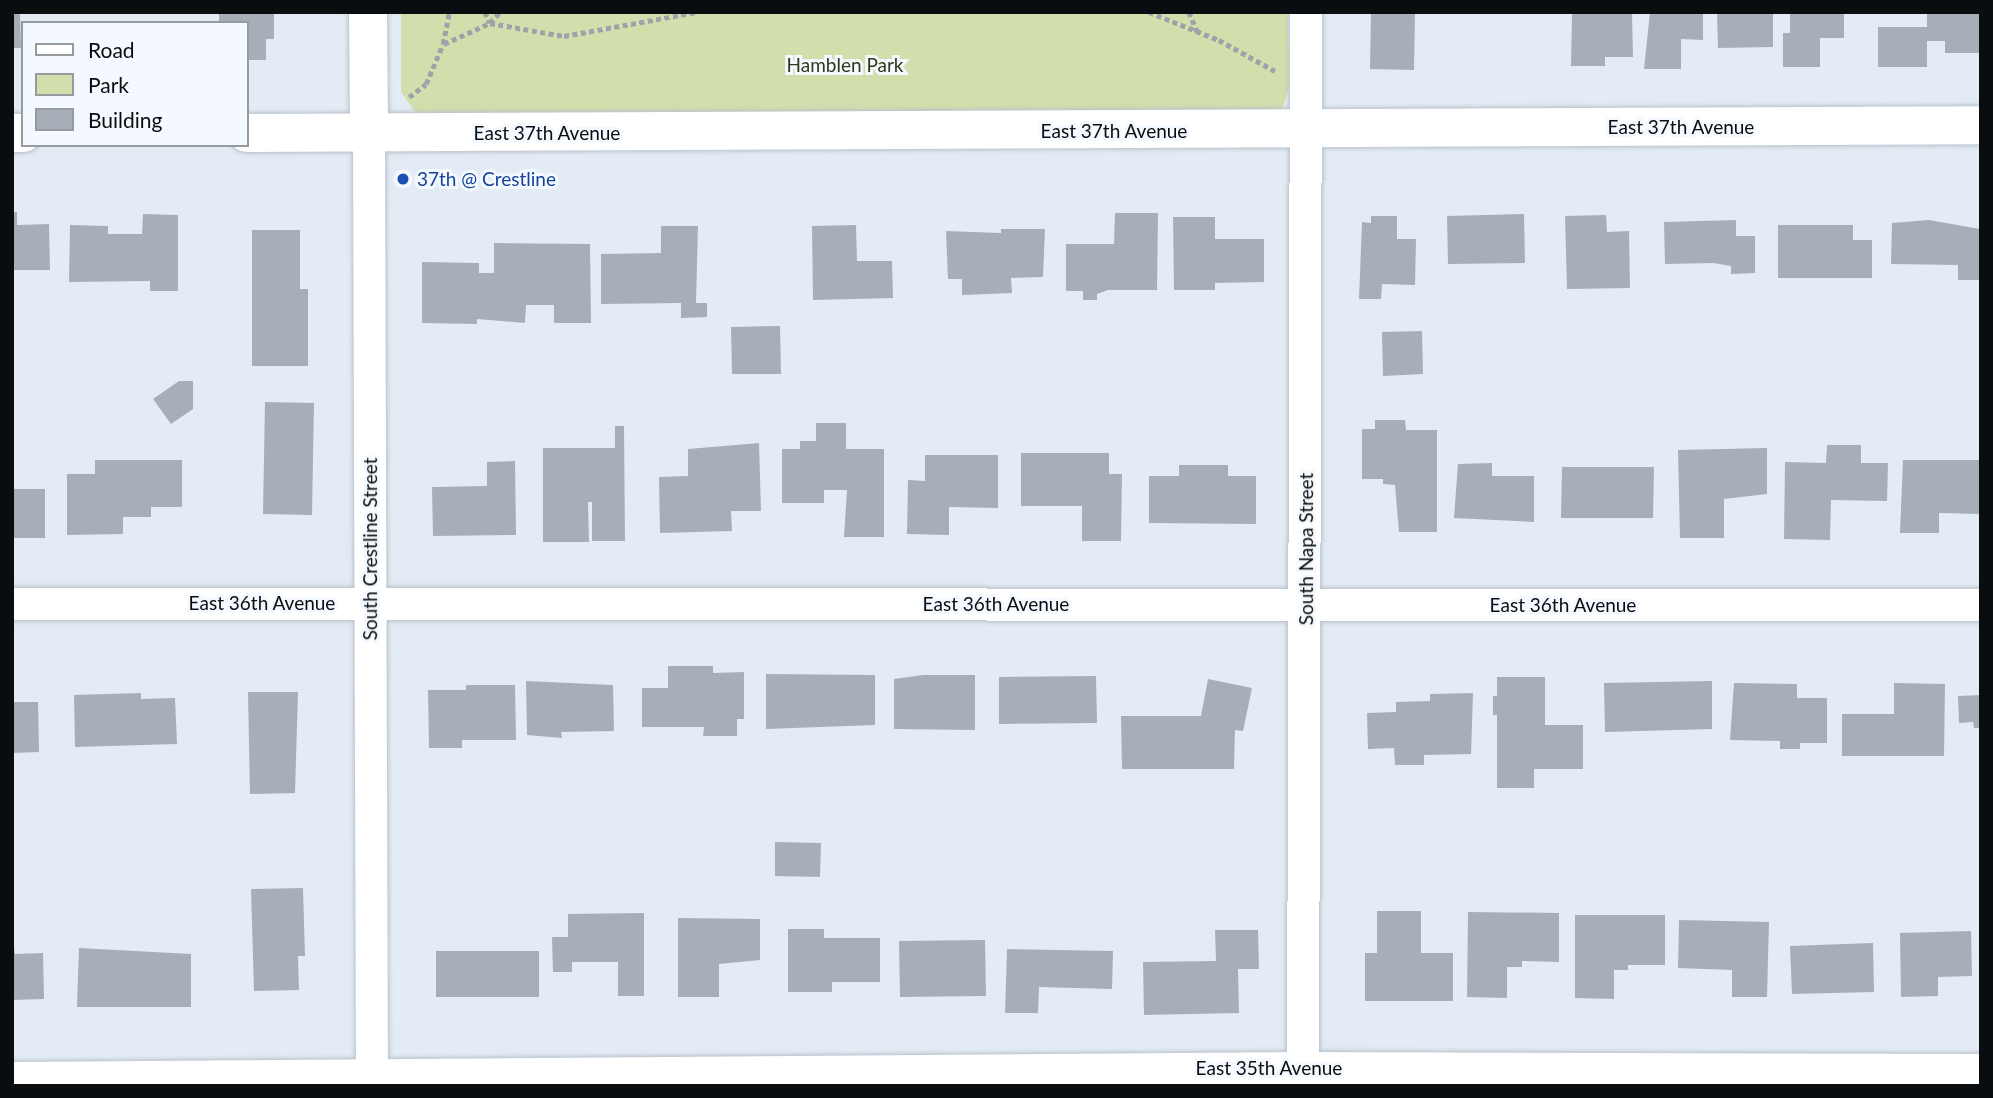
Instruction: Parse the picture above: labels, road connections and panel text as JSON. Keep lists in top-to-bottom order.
{
  "streets": {
    "street": [
      "East 37th Avenue",
      "South Crestline Street",
      "South Napa Street",
      "East 36th Avenue",
      "East 35th Avenue"
    ]
  },
  "crossings": [
    ["East 37th Avenue", "South Crestline Street"],
    ["East 37th Avenue", "South Napa Street"],
    ["South Crestline Street", "East 36th Avenue"],
    ["South Crestline Street", "East 35th Avenue"],
    ["South Napa Street", "East 36th Avenue"],
    ["South Napa Street", "East 35th Avenue"]
  ],
  "parks": ["Hamblen Park"],
  "places": ["37th @ Crestline"],
  "legend": ["Road", "Park", "Building"]
}
